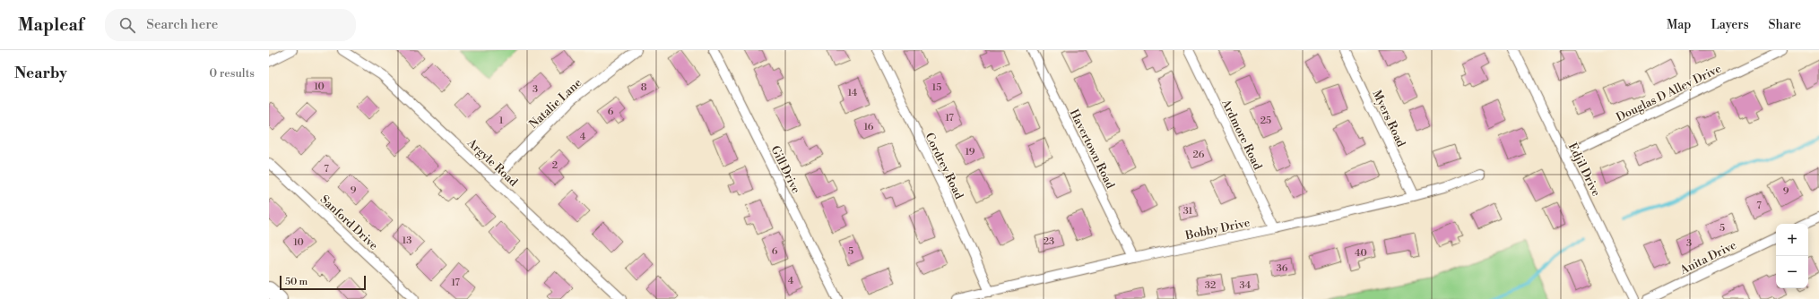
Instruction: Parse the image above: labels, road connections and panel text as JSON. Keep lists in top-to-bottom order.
{
  "streets": {
    "street": [
      "Douglas D Alley Drive",
      "Natalie Lane",
      "Myers Road",
      "Ardmore Road",
      "Havertown Road",
      "Argyle Road",
      "Cordrey Road",
      "Gill Drive",
      "Edjil Drive",
      "Sanford Drive",
      "Bobby Drive",
      "Anita Drive"
    ]
  },
  "crossings": [
    ["Douglas D Alley Drive", "Edjil Drive"],
    ["Natalie Lane", "Argyle Road"],
    ["Myers Road", "Bobby Drive"],
    ["Ardmore Road", "Bobby Drive"],
    ["Havertown Road", "Bobby Drive"],
    ["Cordrey Road", "Bobby Drive"]
  ],
  "house_numbers": [
    "10",
    "8",
    "15",
    "3",
    "14",
    "6",
    "17",
    "1",
    "25",
    "16",
    "4",
    "19",
    "26",
    "2",
    "7",
    "9",
    "9",
    "7",
    "31",
    "5",
    "13",
    "23",
    "10",
    "3",
    "6",
    "5",
    "40",
    "36",
    "4",
    "17",
    "32",
    "34"
  ],
  "scale_bar": "50 m",
  "page": {
    "header": "Mapleaf",
    "search": "Search here",
    "nav": ["Map", "Layers", "Share"],
    "heading": ["Nearby", "0 results"],
    "map_buttons": ["+", "−"],
    "scale": "50 m"
  }
}
